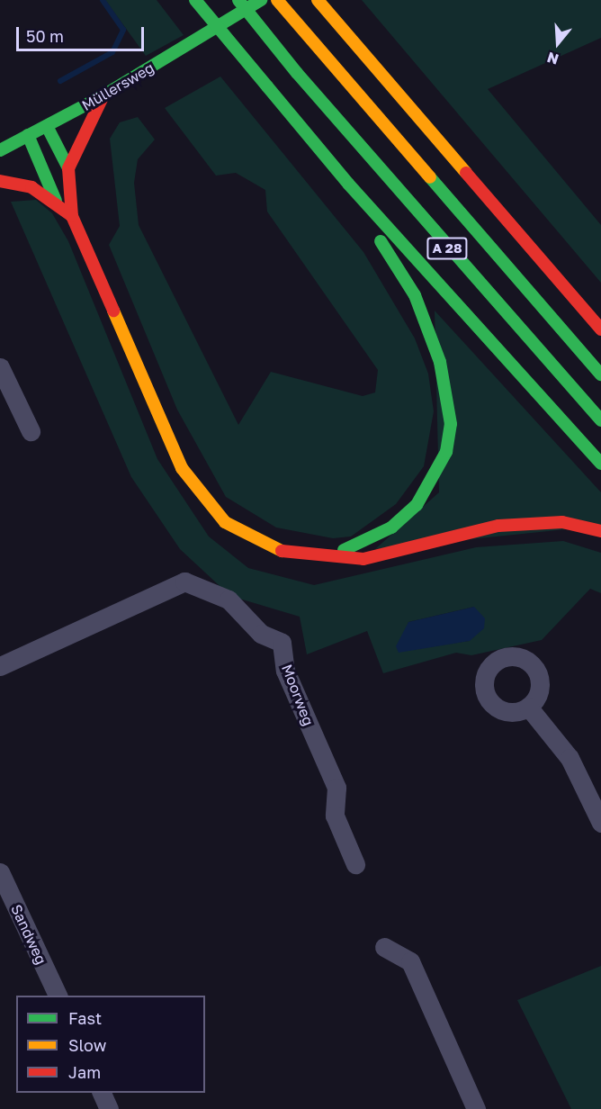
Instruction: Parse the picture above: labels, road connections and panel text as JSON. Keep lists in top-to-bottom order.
{
  "streets": {
    "main road": ["Müllersweg", "A 28"],
    "street": ["Moorweg", "Sandweg"]
  },
  "legend": ["Fast", "Slow", "Jam"],
  "scale_bar": "50 m",
  "north": "bottom"
}
